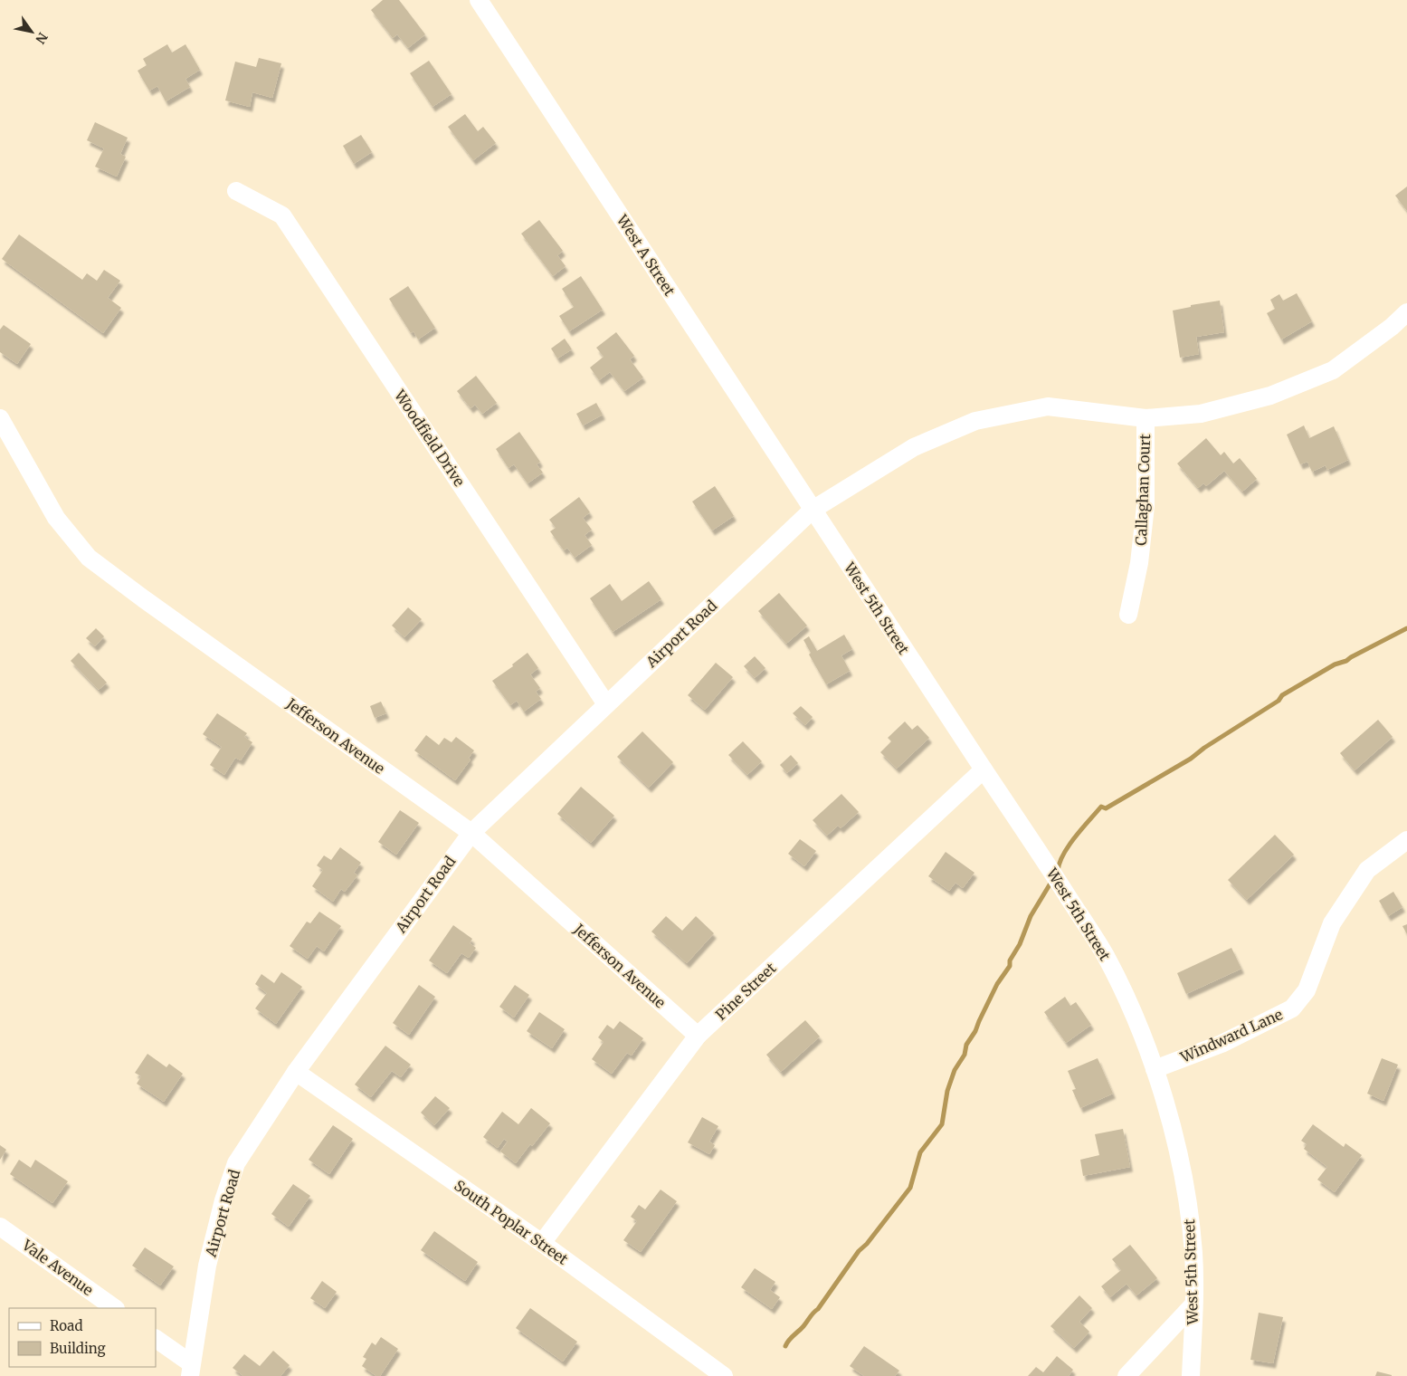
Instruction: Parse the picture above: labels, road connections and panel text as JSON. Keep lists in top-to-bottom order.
{
  "streets": {
    "street": [
      "West A Street",
      "Woodfield Drive",
      "Callaghan Court",
      "West 5th Street",
      "Airport Road",
      "Jefferson Avenue",
      "Pine Street",
      "Windward Lane",
      "South Poplar Street",
      "Vale Avenue"
    ]
  },
  "crossings": [
    ["West A Street", "West 5th Street"],
    ["West A Street", "Airport Road"],
    ["Woodfield Drive", "Airport Road"],
    ["Callaghan Court", "Airport Road"],
    ["West 5th Street", "Airport Road"],
    ["West 5th Street", "Pine Street"],
    ["West 5th Street", "Windward Lane"],
    ["Airport Road", "Jefferson Avenue"],
    ["Airport Road", "South Poplar Street"],
    ["Jefferson Avenue", "Pine Street"],
    ["Pine Street", "South Poplar Street"]
  ],
  "legend": ["Road", "Building"],
  "north": "bottom right"
}
